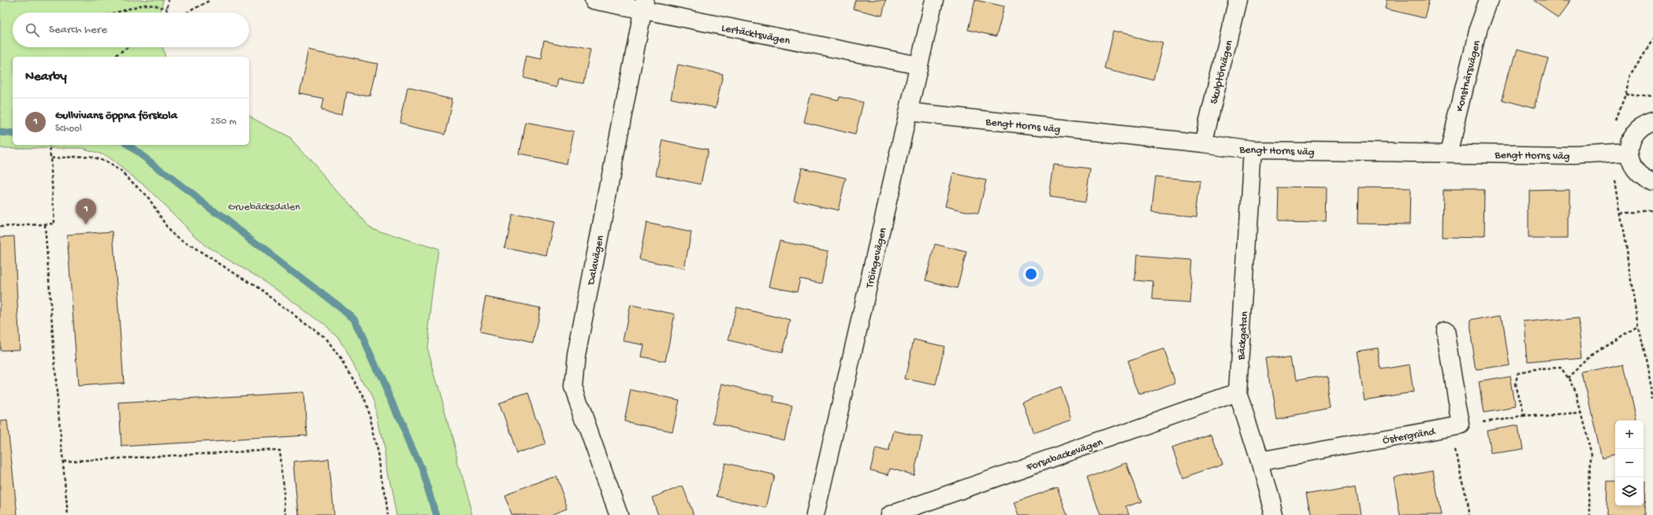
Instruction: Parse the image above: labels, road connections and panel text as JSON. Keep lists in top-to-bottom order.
{
  "streets": {
    "street": [
      "Lertäcktsvägen",
      "Skulptörvägen",
      "Konstnärsvägen",
      "Bengt Horns väg",
      "Tröingevägen",
      "Dalavägen",
      "Bäckgatan",
      "Östergränd",
      "Forsabackevägen"
    ]
  },
  "crossings": [
    ["Lertäcktsvägen", "Tröingevägen"],
    ["Lertäcktsvägen", "Dalavägen"],
    ["Skulptörvägen", "Bengt Horns väg"],
    ["Konstnärsvägen", "Bengt Horns väg"],
    ["Bengt Horns väg", "Tröingevägen"],
    ["Bengt Horns väg", "Bäckgatan"],
    ["Bäckgatan", "Östergränd"],
    ["Bäckgatan", "Forsabackevägen"]
  ],
  "parks": ["Gruebäcksdalen"],
  "page": {
    "search": "Search here",
    "heading": "Nearby",
    "list": [
      {
        "mark": "1",
        "name": "Gullvivans öppna förskola",
        "note": "School",
        "value": "250 m"
      }
    ],
    "pins": "1",
    "map_buttons": ["+", "−"]
  }
}
